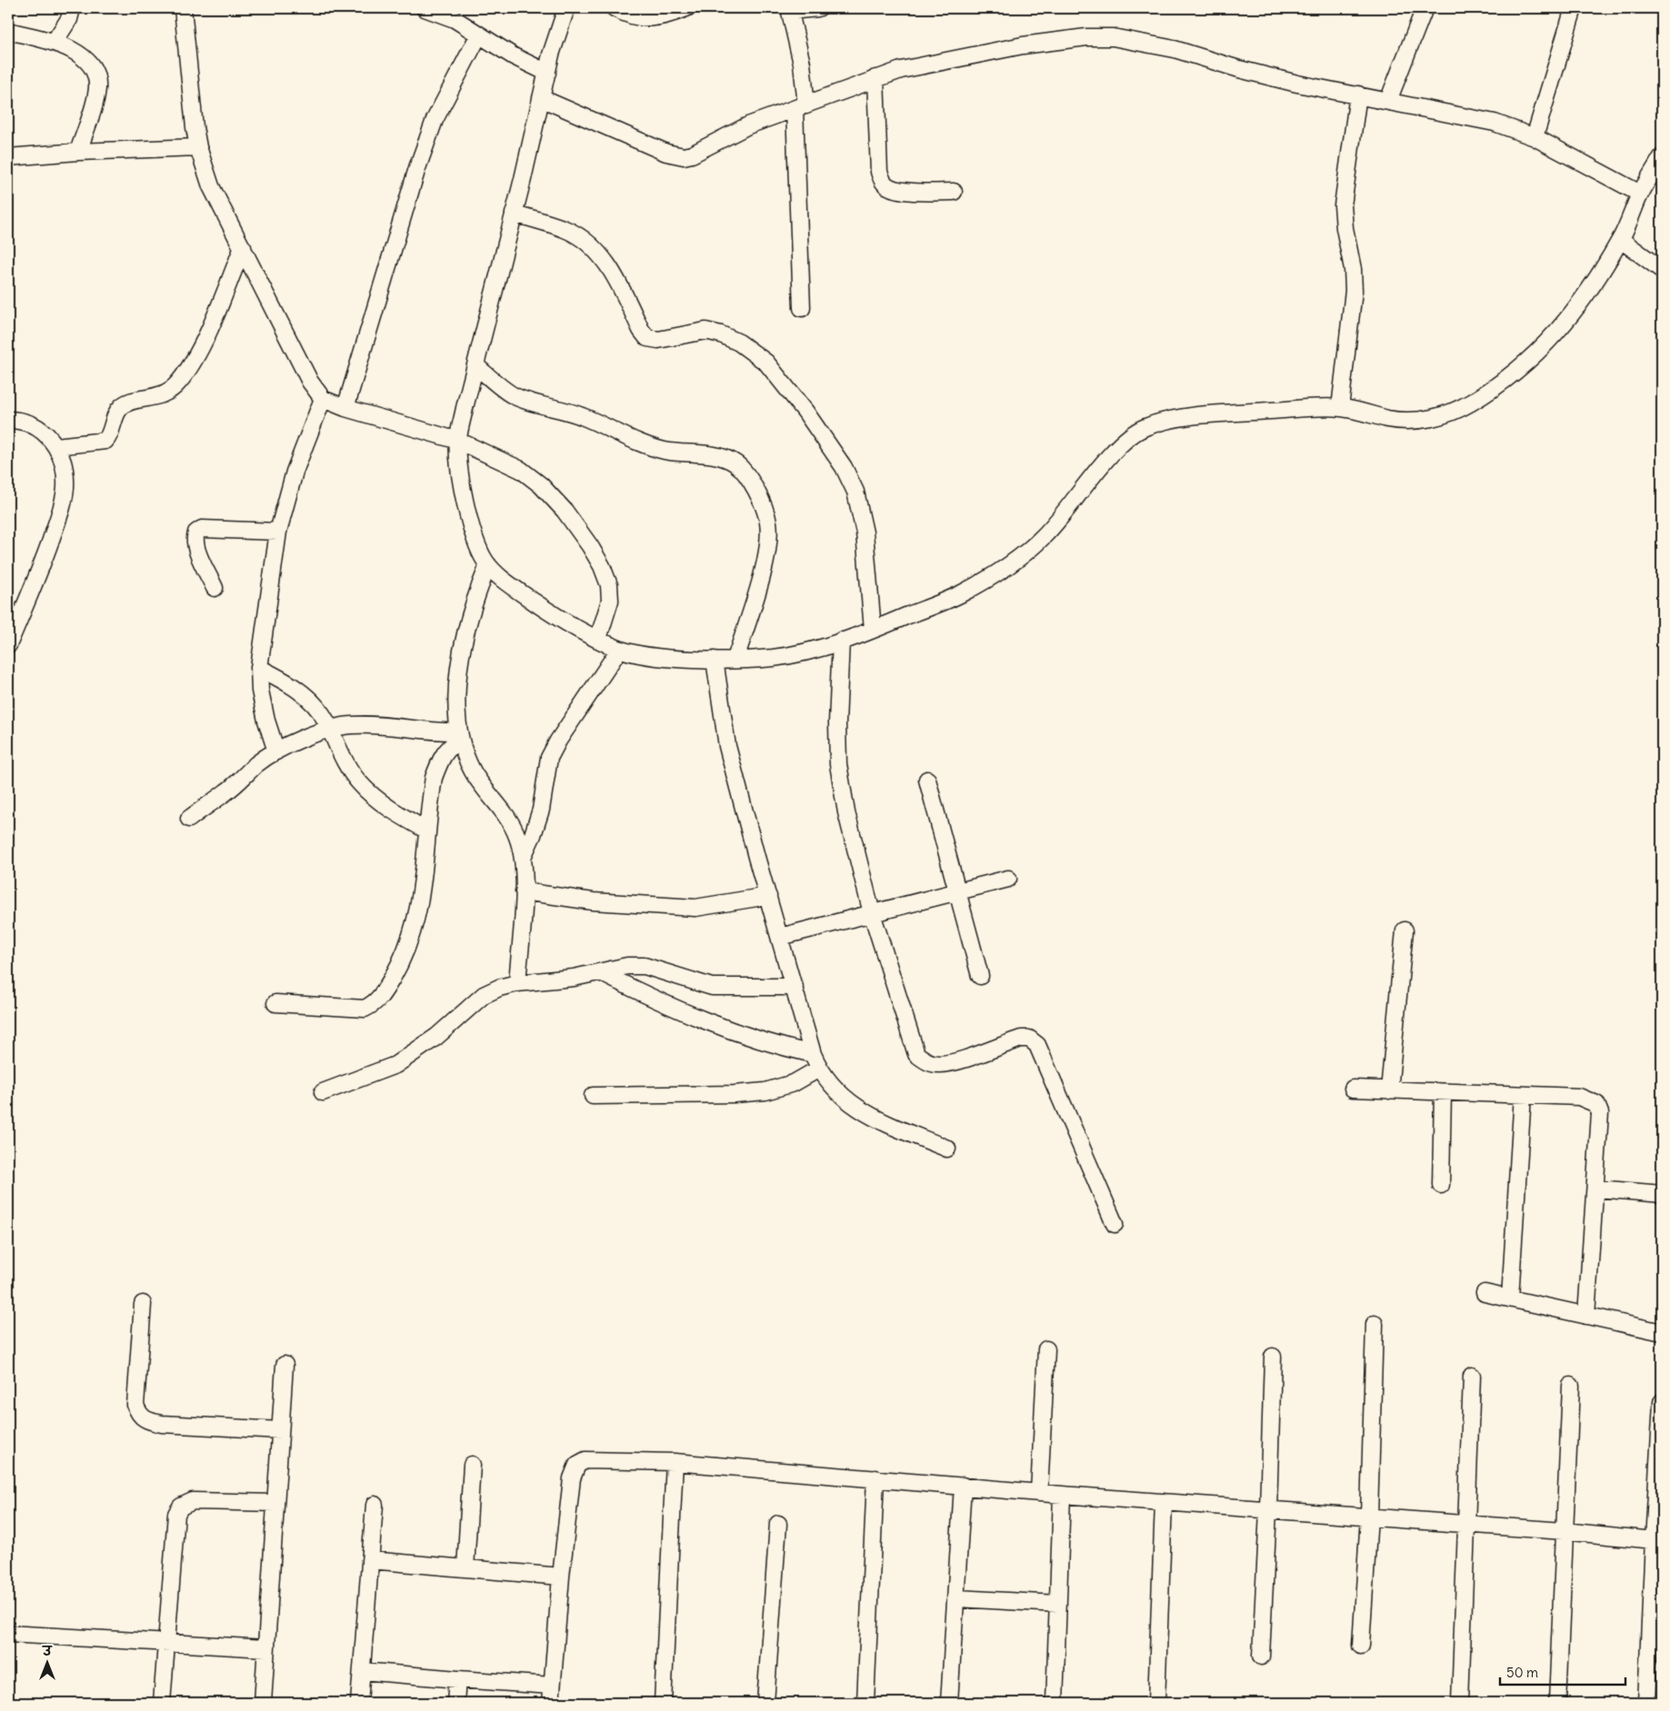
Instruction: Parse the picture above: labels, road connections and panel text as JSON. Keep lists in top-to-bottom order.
{
  "scale_bar": "50 m",
  "north": "top"
}
